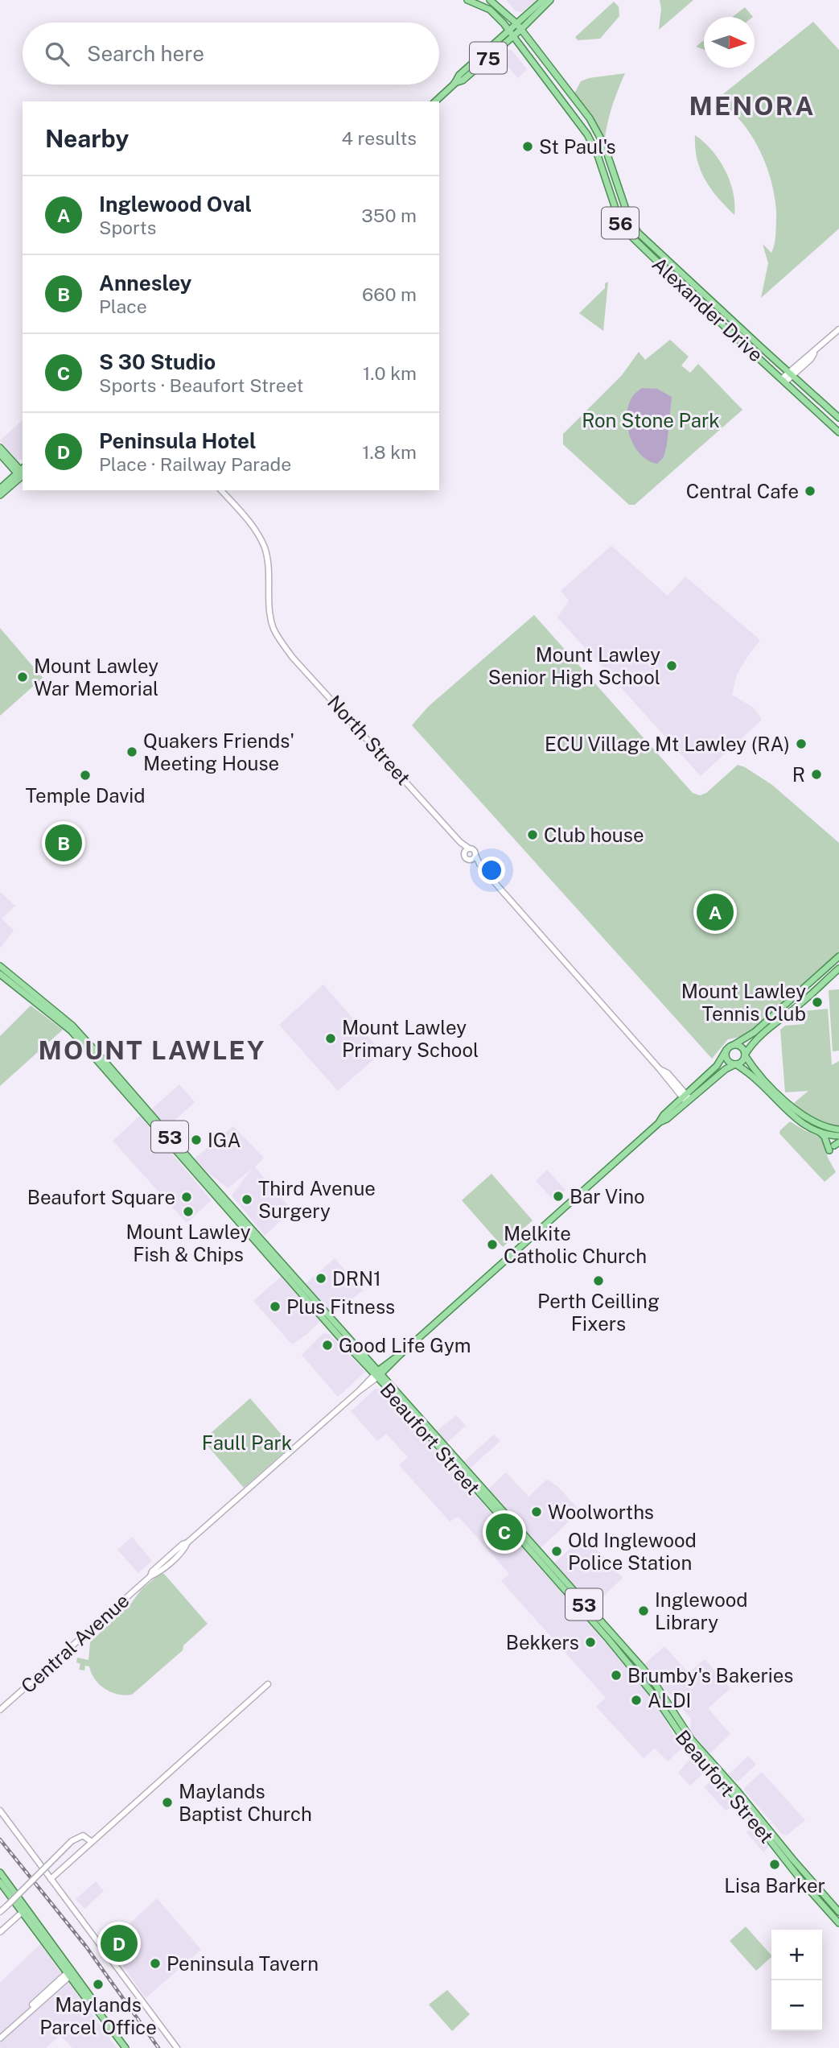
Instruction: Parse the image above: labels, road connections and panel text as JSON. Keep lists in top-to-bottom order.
{
  "streets": {
    "main road": [
      "75",
      "56",
      "Alexander Drive",
      "North Street",
      "53",
      "Beaufort Street",
      "Central Avenue"
    ]
  },
  "crossings": [
    ["75", "56"],
    ["75", "Alexander Drive"],
    ["56", "Alexander Drive"],
    ["Beaufort Street", "Central Avenue"]
  ],
  "districts": ["MENORA", "MOUNT LAWLEY"],
  "parks": ["Ron Stone Park", "Faull Park"],
  "places": [
    "St Paul's",
    "Central Cafe",
    "Mount Lawley Senior High School",
    "Mount Lawley War Memorial",
    "ECU Village Mt Lawley (RA)",
    "Quakers Friends' Meeting House",
    "R",
    "Temple David",
    "Club house",
    "Mount Lawley Tennis Club",
    "Mount Lawley Primary School",
    "IGA",
    "Bar Vino",
    "Beaufort Square",
    "Third Avenue Surgery",
    "Mount Lawley Fish & Chips",
    "Melkite Catholic Church",
    "DRN1",
    "Perth Ceilling Fixers",
    "Plus Fitness",
    "Good Life Gym",
    "Woolworths",
    "Old Inglewood Police Station",
    "Inglewood Library",
    "Bekkers",
    "Brumby's Bakeries",
    "ALDI",
    "Maylands Baptist Church",
    "Lisa Barker",
    "Peninsula Tavern",
    "Maylands Parcel Office"
  ],
  "north": "right",
  "page": {
    "search": "Search here",
    "heading": ["Nearby", "4 results"],
    "list": [
      {
        "mark": "A",
        "name": "Inglewood Oval",
        "note": "Sports",
        "value": "350 m"
      },
      {
        "mark": "B",
        "name": "Annesley",
        "note": "Place",
        "value": "660 m"
      },
      {
        "mark": "C",
        "name": "S 30 Studio",
        "note": "Sports · Beaufort Street",
        "value": "1.0 km"
      },
      {
        "mark": "D",
        "name": "Peninsula Hotel",
        "note": "Place · Railway Parade",
        "value": "1.8 km"
      }
    ],
    "pins": [
      "B",
      "A",
      "C",
      "D"
    ],
    "map_buttons": ["+", "−"]
  }
}
